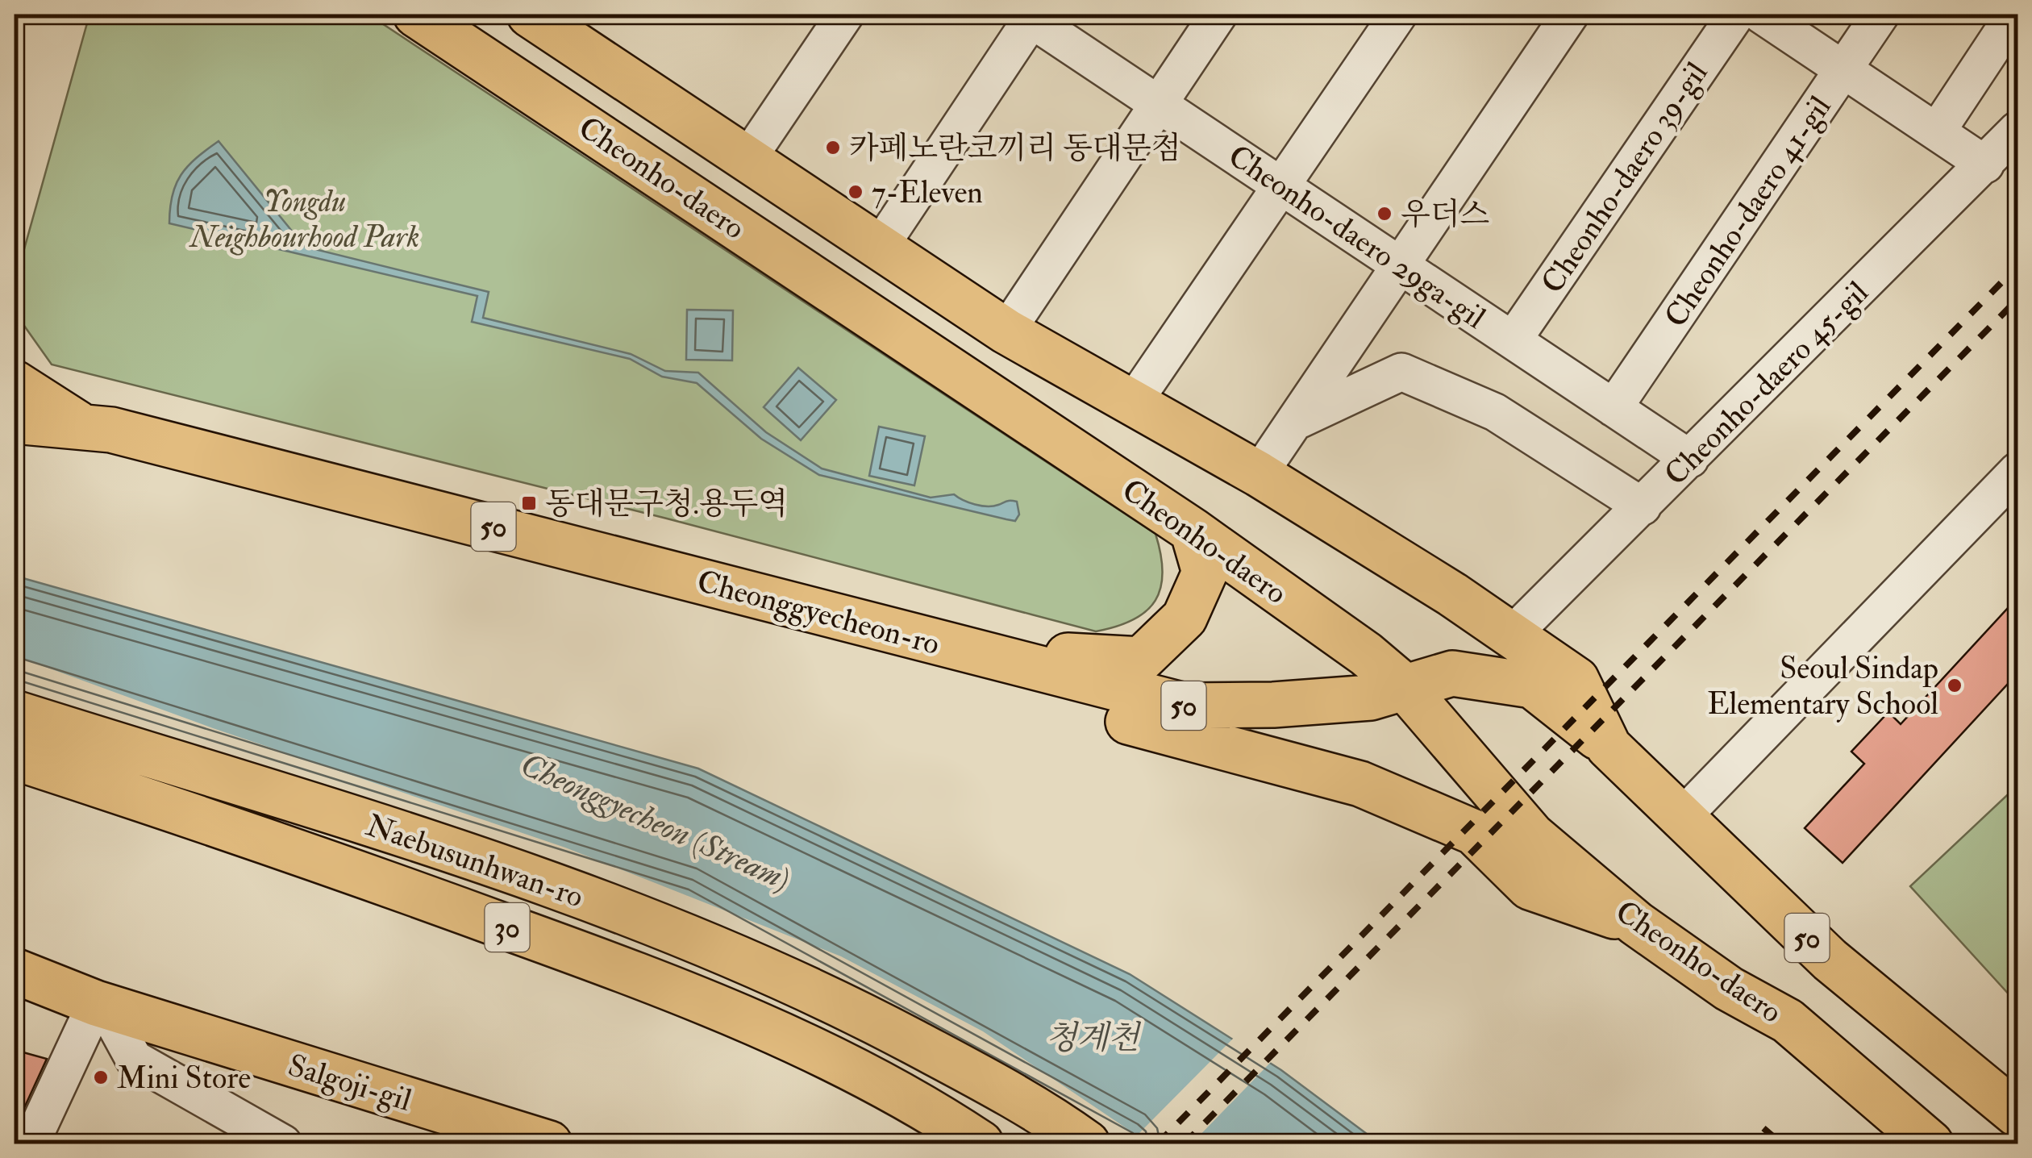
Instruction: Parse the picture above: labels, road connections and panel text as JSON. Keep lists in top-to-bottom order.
{
  "streets": {
    "main road": [
      "Cheonho-daero",
      "50",
      "Cheonggyecheon-ro",
      "Naebusunhwan-ro",
      "30",
      "Salgoji-gil"
    ],
    "street": [
      "Cheonho-daero 39-gil",
      "Cheonho-daero 41-gil",
      "Cheonho-daero 29ga-gil",
      "Cheonho-daero 45-gil"
    ]
  },
  "crossings": [
    ["Cheonho-daero", "Cheonho-daero 45-gil"],
    ["Cheonho-daero", "Cheonggyecheon-ro"],
    ["Cheonho-daero 39-gil", "Cheonho-daero 29ga-gil"],
    ["Cheonho-daero 41-gil", "Cheonho-daero 29ga-gil"],
    ["Cheonho-daero 29ga-gil", "Cheonho-daero 45-gil"]
  ],
  "water": ["Cheonggyecheon (Stream)", "청계천"],
  "parks": ["Yongdu Neighbourhood Park"],
  "places": {
    "other": [
      "카페노란코끼리 동대문점",
      "7-Eleven",
      "우더스",
      "Seoul Sindap Elementary School",
      "Mini Store"
    ],
    "transit": ["동대문구청.용두역"]
  }
}
